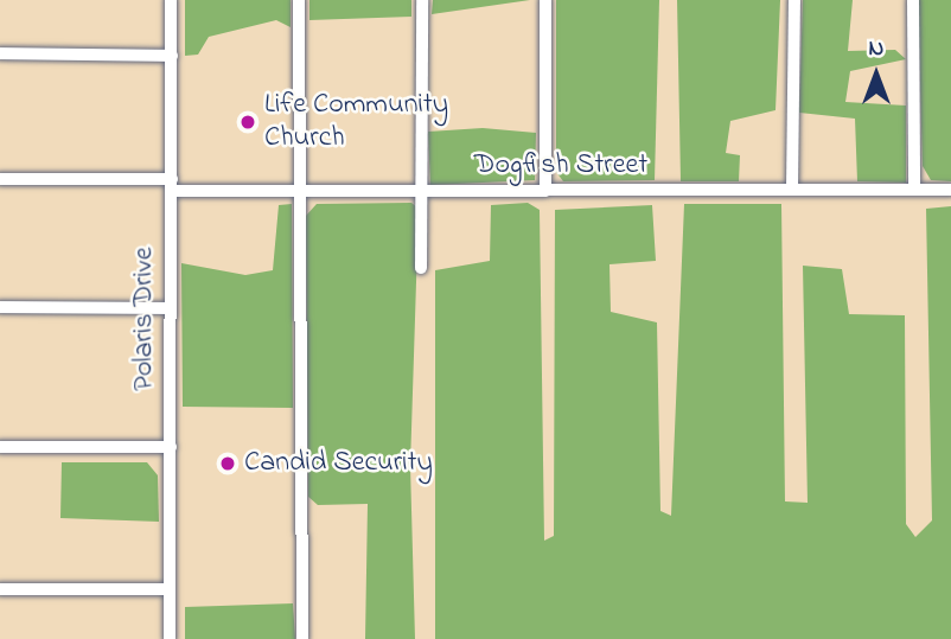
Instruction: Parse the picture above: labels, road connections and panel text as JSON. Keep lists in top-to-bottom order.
{
  "streets": {
    "street": ["Dogfish Street", "Polaris Drive"]
  },
  "crossings": [
    ["Dogfish Street", "Polaris Drive"]
  ],
  "places": ["Life Community Church", "Candid Security"],
  "north": "top"
}
